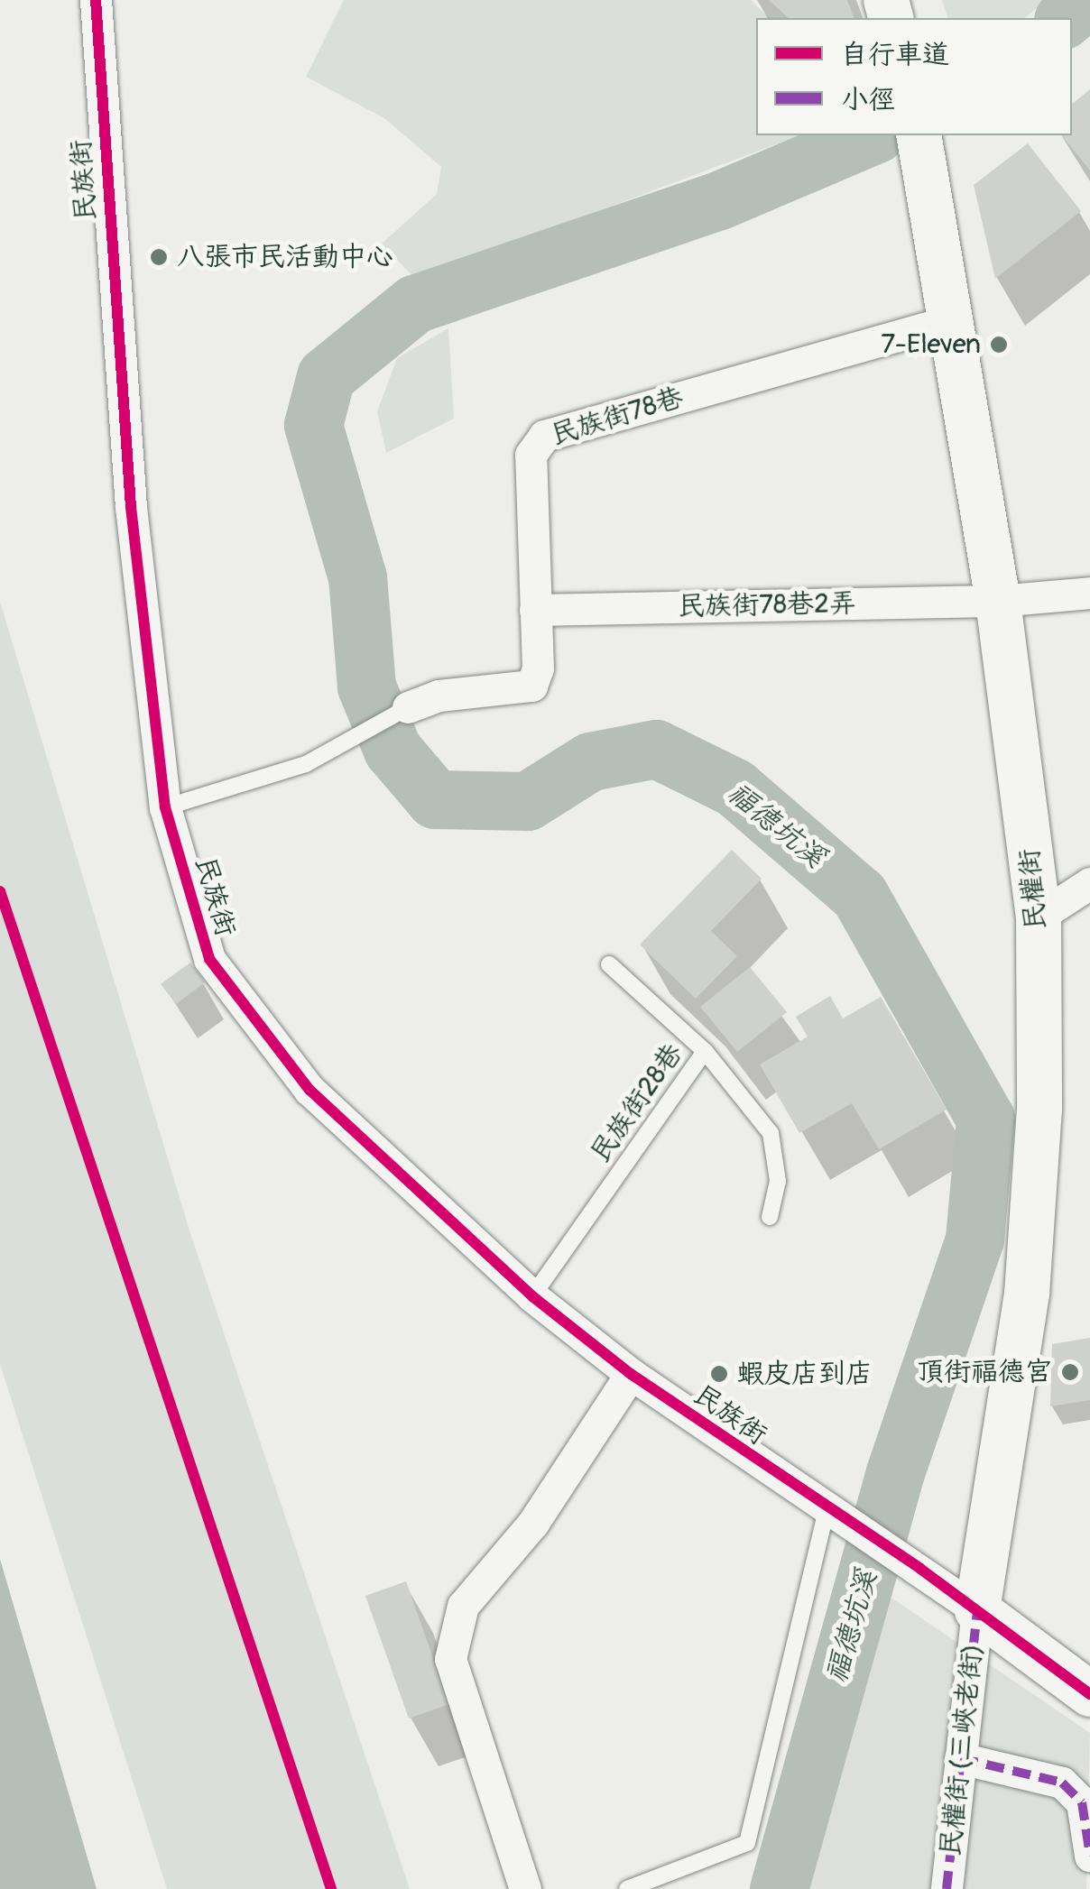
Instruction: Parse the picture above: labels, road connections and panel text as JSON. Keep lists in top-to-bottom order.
{
  "streets": {
    "street": [
      "民族街",
      "民族街78巷",
      "民族街78巷2弄",
      "民權街",
      "民權街 (三峽老街)"
    ],
    "lane": ["民族街28巷"]
  },
  "crossings": [
    ["民族街", "民權街"],
    ["民族街", "民族街28巷"],
    ["民族街", "民權街 (三峽老街)"],
    ["民族街78巷", "民族街78巷2弄"],
    ["民族街78巷", "民權街"],
    ["民族街78巷2弄", "民權街"],
    ["民權街", "民權街 (三峽老街)"]
  ],
  "water": ["福德坑溪"],
  "places": [
    "八張市民活動中心",
    "7-Eleven",
    "頂街福德宮",
    "蝦皮店到店"
  ],
  "legend": ["自行車道", "小徑"]
}
